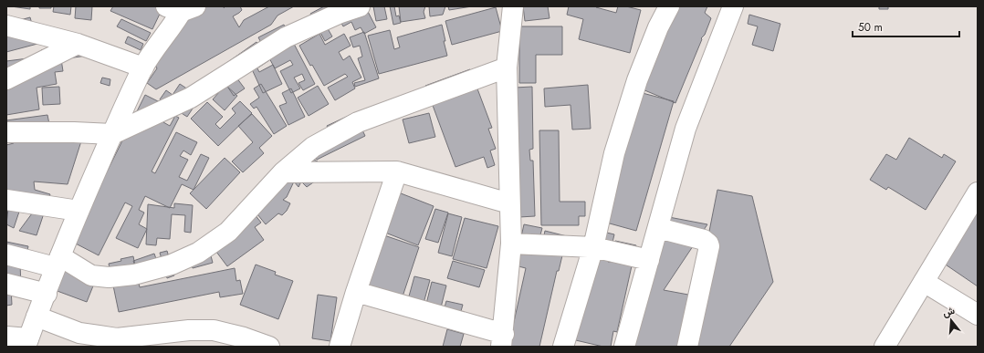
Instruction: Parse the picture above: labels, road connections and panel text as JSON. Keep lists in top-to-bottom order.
{
  "scale_bar": "50 m",
  "north": "top"
}
